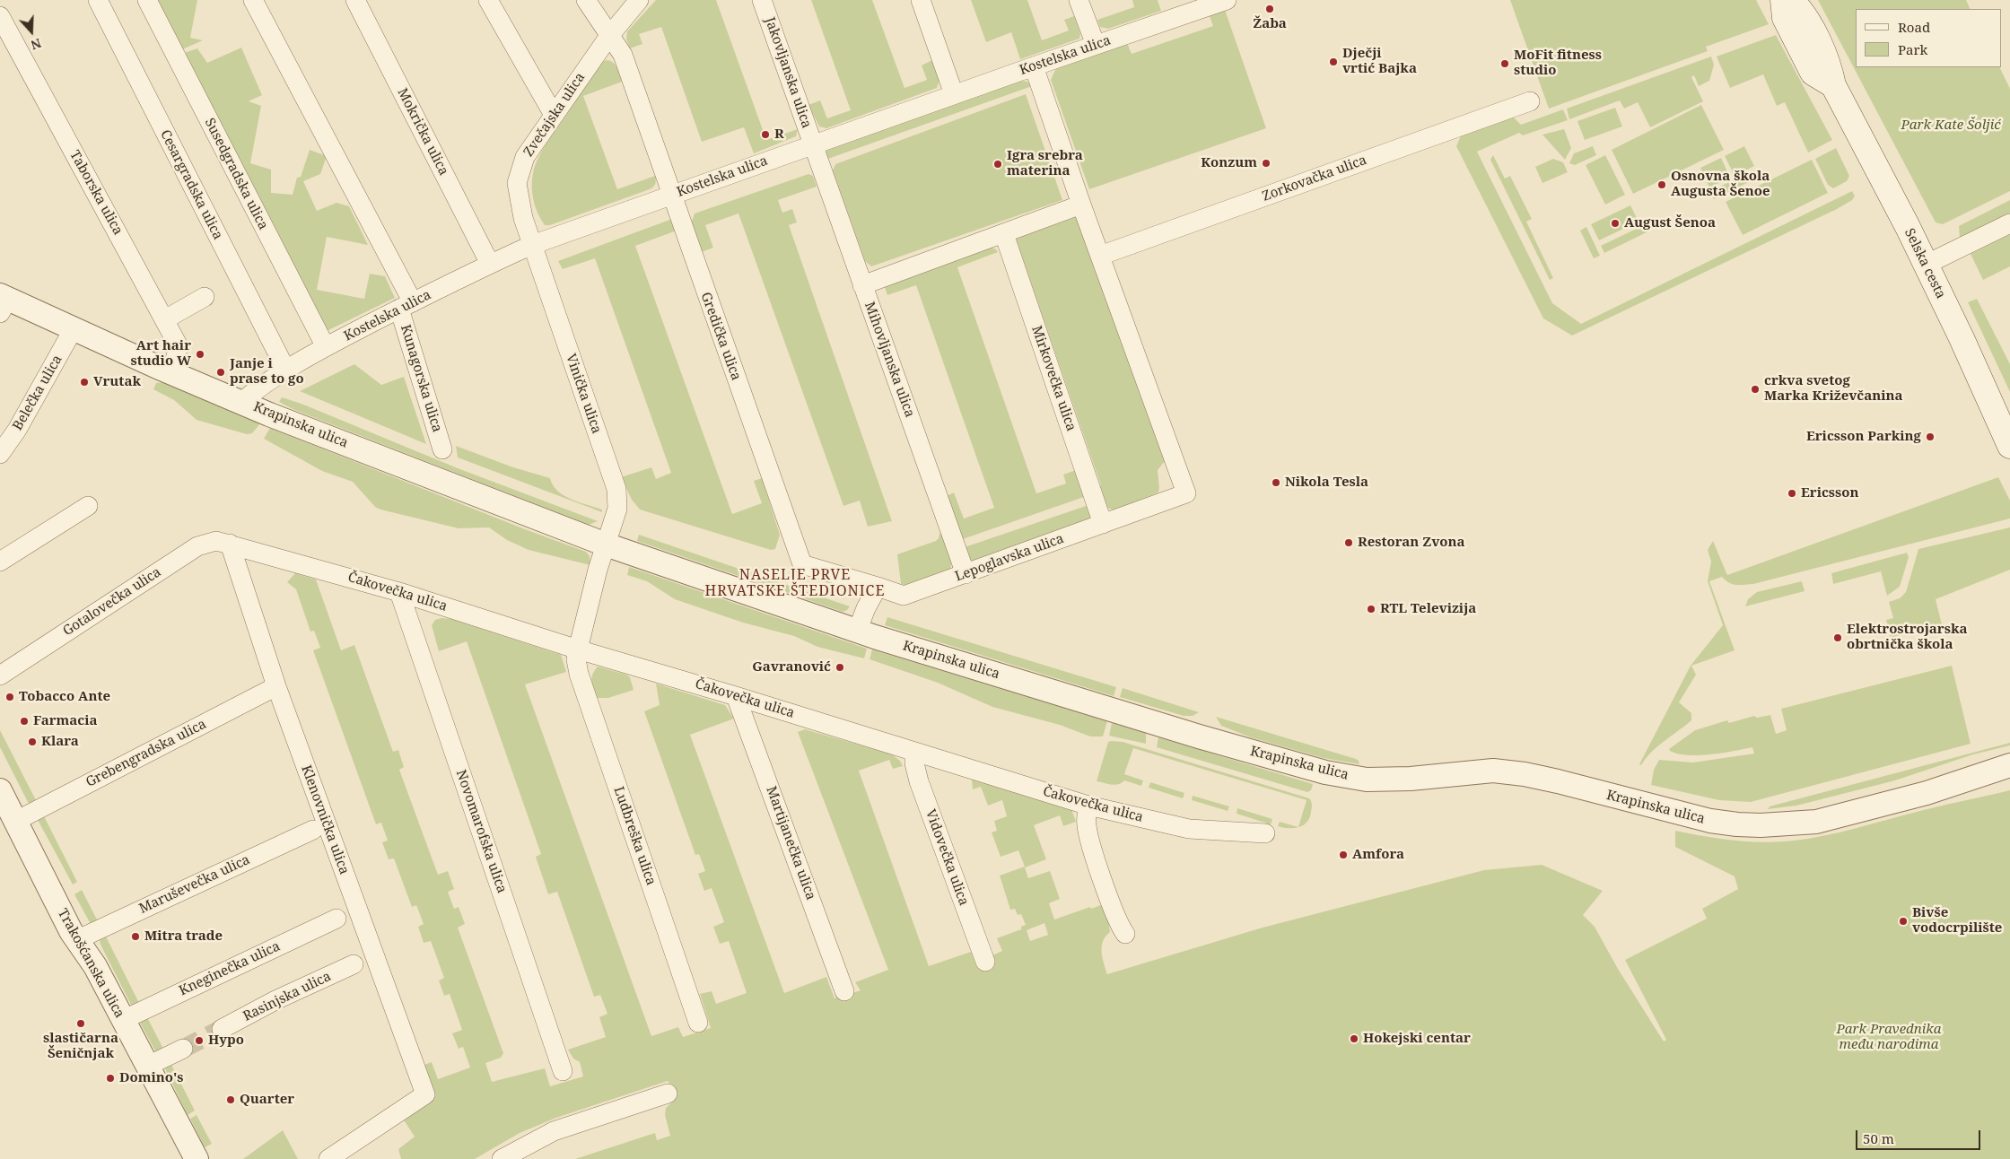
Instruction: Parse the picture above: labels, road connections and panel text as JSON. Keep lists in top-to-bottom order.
{
  "streets": {
    "main road": ["Selska cesta"],
    "street": [
      "Kostelska ulica",
      "Jakovljanska ulica",
      "Zvečajska ulica",
      "Mokrička ulica",
      "Susedgradska ulica",
      "Zorkovačka ulica",
      "Cesargradska ulica",
      "Taborska ulica",
      "Gredička ulica",
      "Mihovljanska ulica",
      "Kunagorska ulica",
      "Mirkovečka ulica",
      "Belečka ulica",
      "Vinička ulica",
      "Krapinska ulica",
      "Lepoglavska ulica",
      "Čakovečka ulica",
      "Gotalovečka ulica",
      "Grebengradska ulica",
      "Klenovnička ulica",
      "Novomarofska ulica",
      "Ludbreška ulica",
      "Martijanečka ulica",
      "Vidovečka ulica",
      "Maruševečka ulica",
      "Trakošćanska ulica",
      "Kneginečka ulica",
      "Rasinjska ulica"
    ]
  },
  "crossings": [
    ["Kostelska ulica", "Jakovljanska ulica"],
    ["Kostelska ulica", "Zvečajska ulica"],
    ["Kostelska ulica", "Mokrička ulica"],
    ["Kostelska ulica", "Susedgradska ulica"],
    ["Kostelska ulica", "Cesargradska ulica"],
    ["Kostelska ulica", "Gredička ulica"],
    ["Kostelska ulica", "Mihovljanska ulica"],
    ["Kostelska ulica", "Kunagorska ulica"],
    ["Kostelska ulica", "Vinička ulica"],
    ["Kostelska ulica", "Krapinska ulica"],
    ["Jakovljanska ulica", "Mihovljanska ulica"],
    ["Zvečajska ulica", "Gredička ulica"],
    ["Zvečajska ulica", "Vinička ulica"],
    ["Zorkovačka ulica", "Lepoglavska ulica"],
    ["Taborska ulica", "Krapinska ulica"],
    ["Gredička ulica", "Lepoglavska ulica"],
    ["Mihovljanska ulica", "Lepoglavska ulica"],
    ["Mirkovečka ulica", "Lepoglavska ulica"],
    ["Belečka ulica", "Krapinska ulica"],
    ["Vinička ulica", "Krapinska ulica"],
    ["Čakovečka ulica", "Gotalovečka ulica"],
    ["Čakovečka ulica", "Klenovnička ulica"],
    ["Čakovečka ulica", "Novomarofska ulica"],
    ["Čakovečka ulica", "Ludbreška ulica"],
    ["Čakovečka ulica", "Martijanečka ulica"],
    ["Čakovečka ulica", "Vidovečka ulica"],
    ["Gotalovečka ulica", "Klenovnička ulica"],
    ["Grebengradska ulica", "Klenovnička ulica"],
    ["Grebengradska ulica", "Trakošćanska ulica"],
    ["Maruševečka ulica", "Trakošćanska ulica"],
    ["Trakošćanska ulica", "Kneginečka ulica"]
  ],
  "districts": ["NASELJE PRVE HRVATSKE ŠTEDIONICE"],
  "parks": ["Park Kate Šoljić", "Park Pravednika među narodima"],
  "places": [
    "Žaba",
    "Dječji vrtić Bajka",
    "MoFit fitness studio",
    "R",
    "Konzum",
    "Igra srebra materina",
    "Osnovna škola Augusta Šenoe",
    "August Šenoa",
    "Art hair studio W",
    "Janje i prase to go",
    "Vrutak",
    "crkva svetog Marka Križevčanina",
    "Ericsson Parking",
    "Nikola Tesla",
    "Ericsson",
    "Restoran Zvona",
    "RTL Televizija",
    "Elektrostrojarska obrtnička škola",
    "Gavranović",
    "Tobacco Ante",
    "Farmacia",
    "Klara",
    "Amfora",
    "Bivše vodocrpilište",
    "Mitra trade",
    "slastičarna Šeničnjak",
    "Hokejski centar",
    "Hypo",
    "Domino's",
    "Quarter"
  ],
  "legend": ["Road", "Park"],
  "scale_bar": "50 m",
  "north": "bottom"
}
